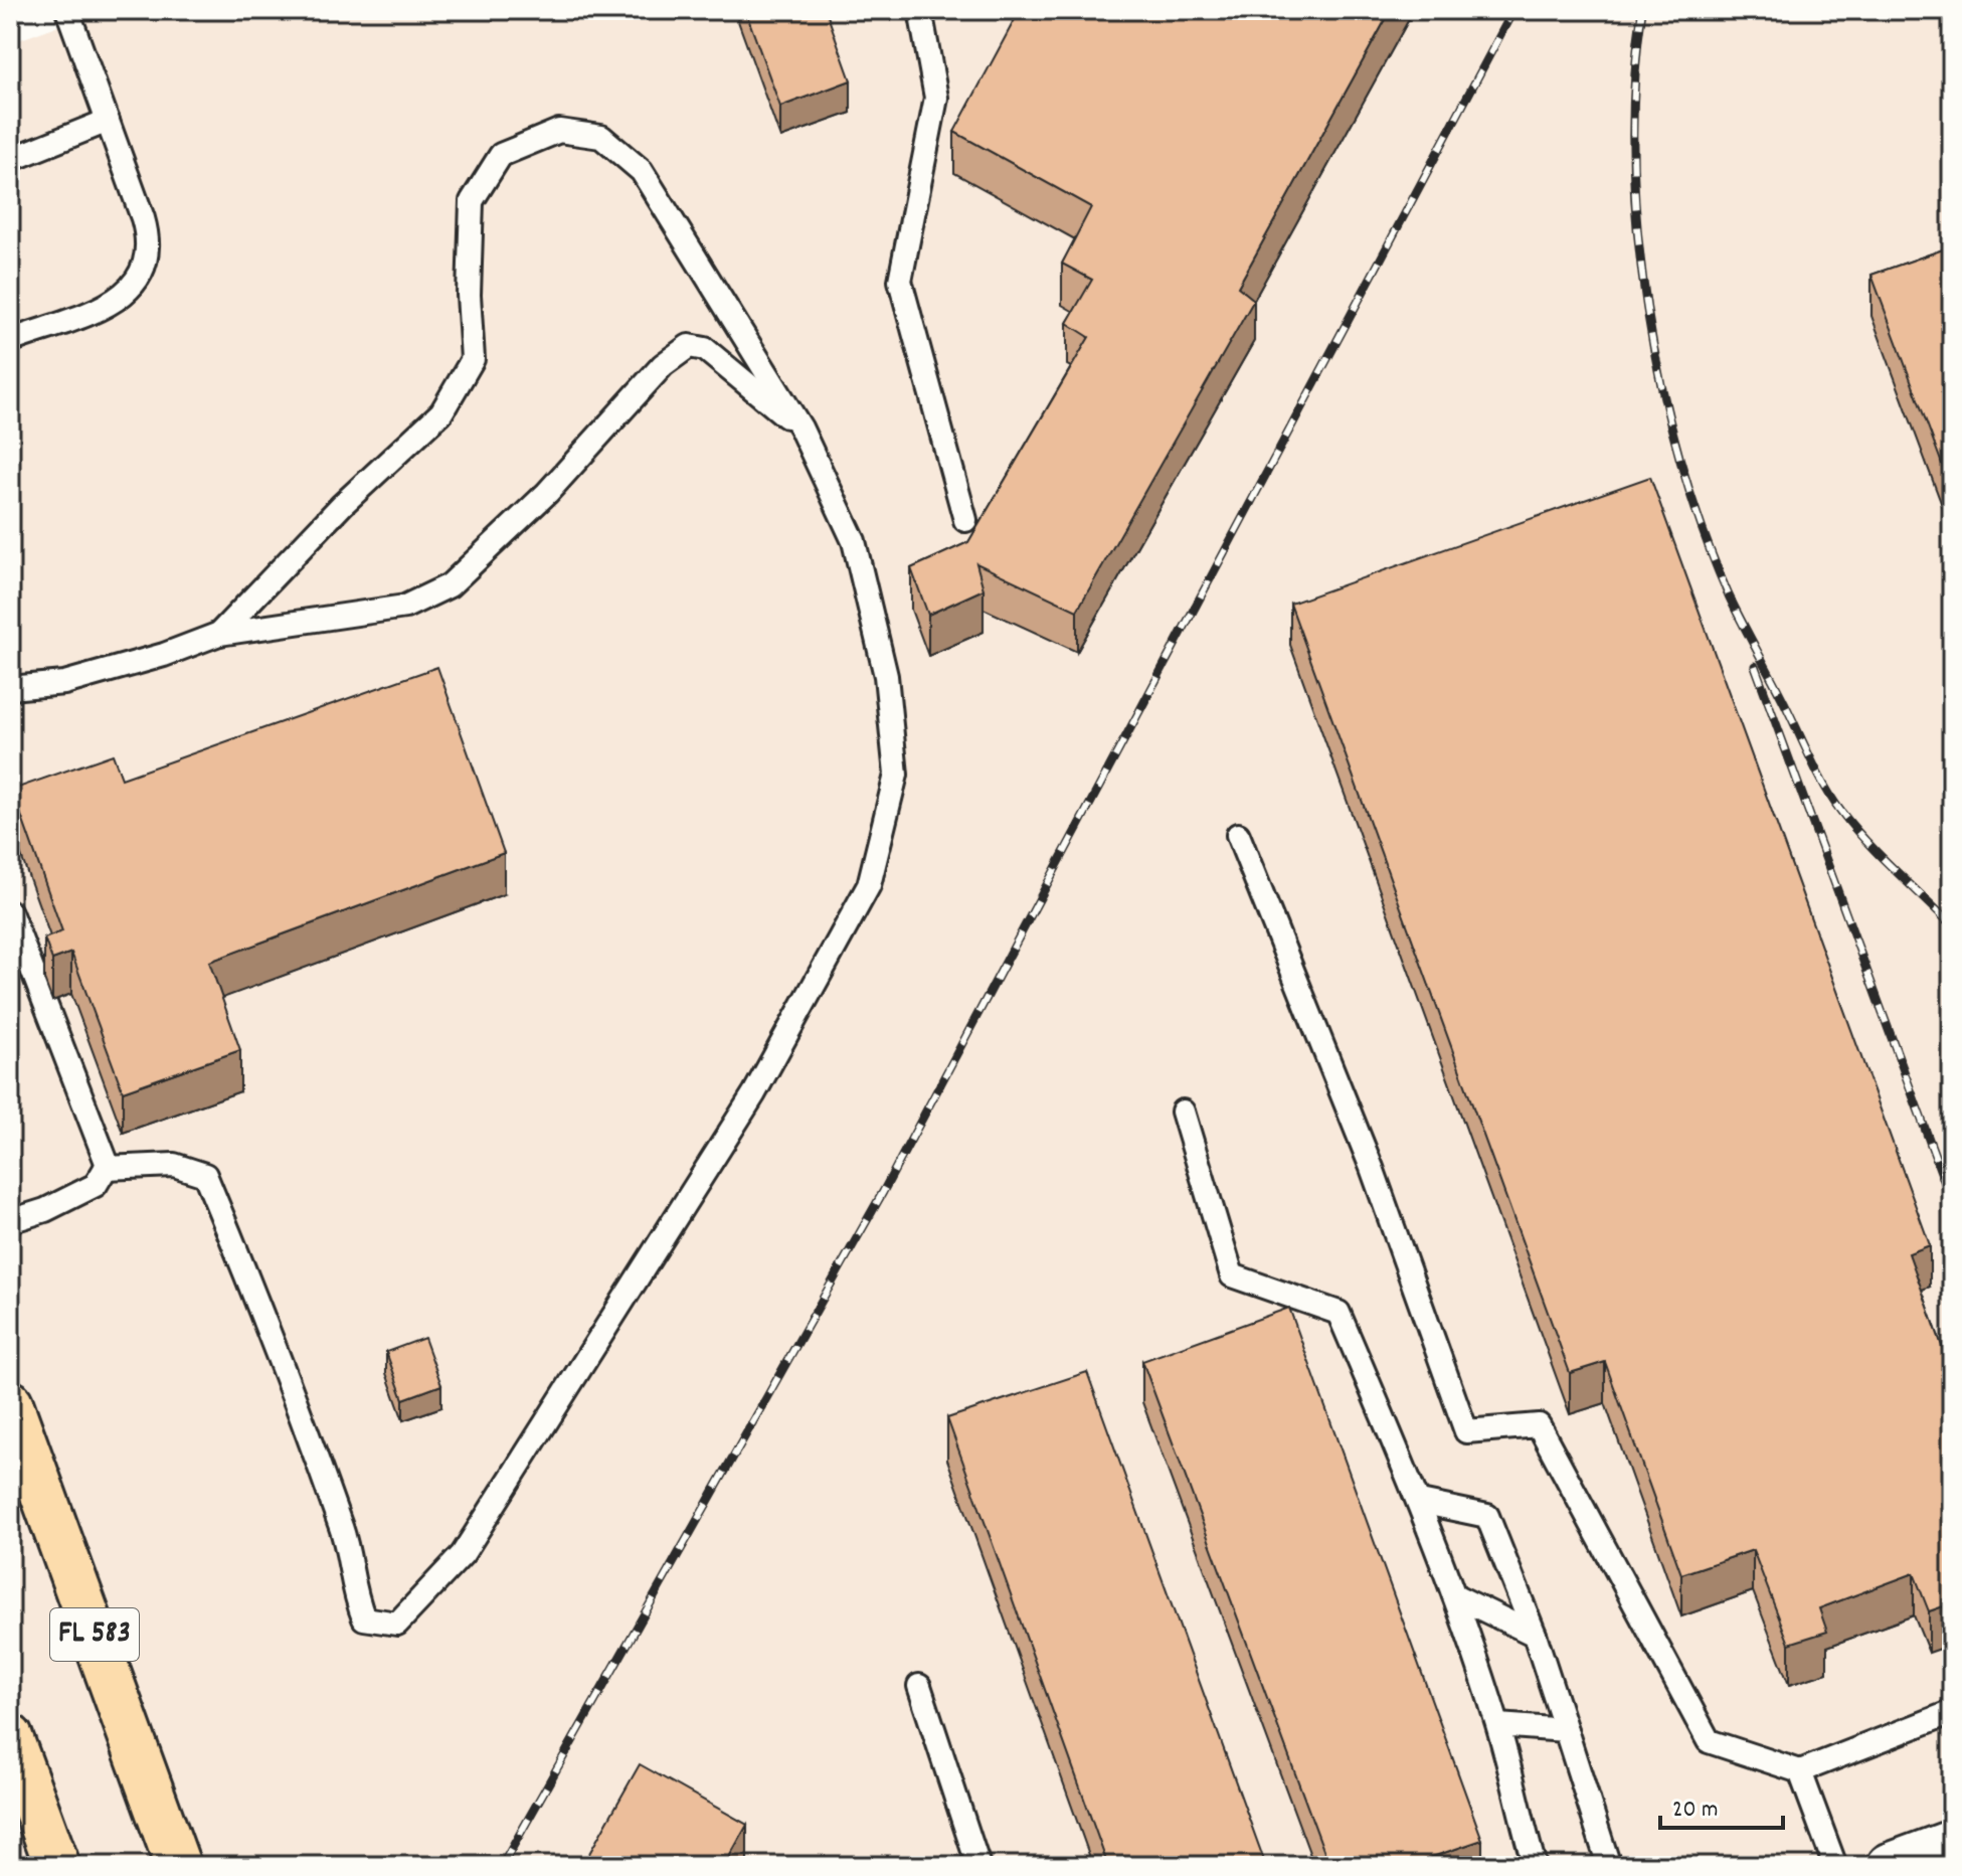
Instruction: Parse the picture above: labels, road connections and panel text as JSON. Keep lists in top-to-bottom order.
{
  "streets": {
    "main road": ["FL 583"]
  },
  "scale_bar": "20 m"
}
